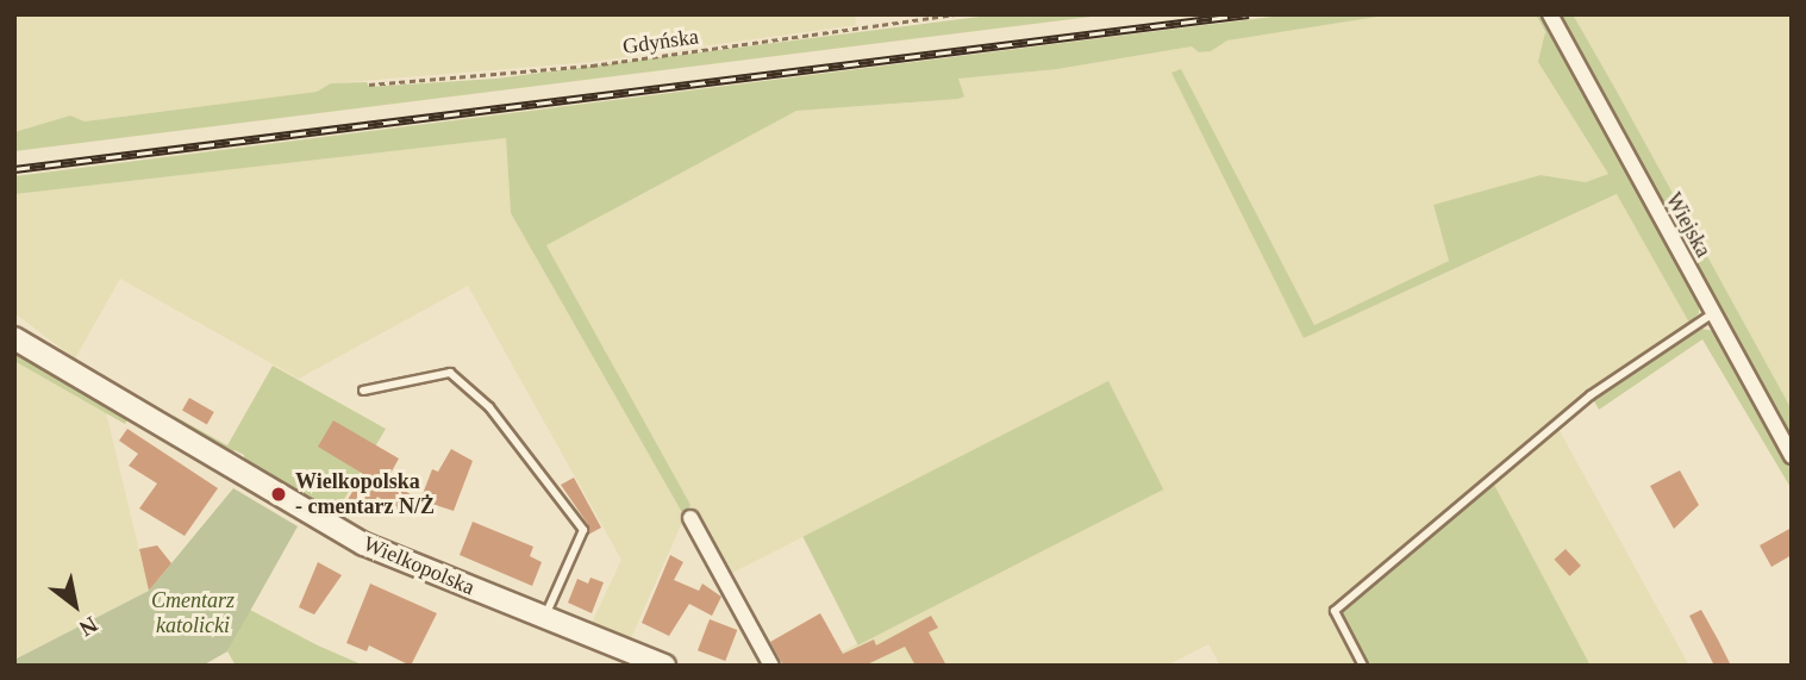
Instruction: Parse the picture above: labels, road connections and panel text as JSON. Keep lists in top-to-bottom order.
{
  "streets": {
    "street": ["Wiejska", "Wielkopolska"],
    "path": ["Gdyńska"]
  },
  "parks": ["Cmentarz katolicki"],
  "places": ["Wielkopolska - cmentarz N/Ż"],
  "north": "bottom right"
}
